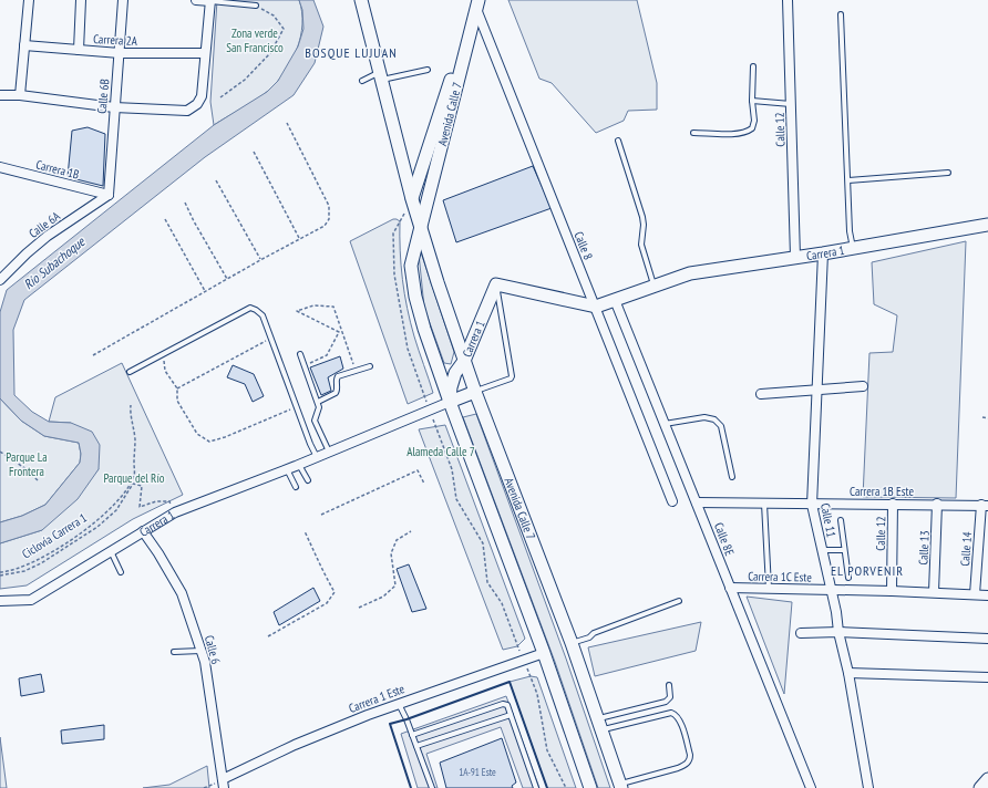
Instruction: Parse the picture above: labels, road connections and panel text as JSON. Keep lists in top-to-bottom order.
{
  "streets": {
    "main road": ["Avenida Calle 7", "Carrera 1"],
    "street": [
      "Carrera 2A",
      "Calle 6B",
      "Calle 12",
      "Carrera 1B",
      "Calle 6A",
      "Calle 8",
      "Carrera 1B Este",
      "Calle 11",
      "Calle 8E",
      "Calle 13",
      "Calle 14",
      "Carrera 1C Este",
      "Calle 6",
      "Carrera 1 Este"
    ],
    "path": ["Ciclovía Carrera 1"]
  },
  "crossings": [
    ["Carrera 2A", "Calle 6B"],
    ["Calle 6B", "Carrera 1B"],
    ["Calle 6B", "Calle 6A"],
    ["Avenida Calle 7", "Carrera 1"],
    ["Avenida Calle 7", "Carrera 1 Este"],
    ["Calle 12", "Carrera 1"],
    ["Calle 12", "Carrera 1B Este"],
    ["Calle 12", "Carrera 1C Este"],
    ["Carrera 1B", "Calle 6A"],
    ["Calle 8", "Carrera 1"],
    ["Carrera 1", "Calle 11"],
    ["Carrera 1", "Calle 8E"],
    ["Carrera 1", "Calle 6"],
    ["Carrera 1B Este", "Calle 11"],
    ["Carrera 1B Este", "Calle 8E"],
    ["Carrera 1B Este", "Calle 13"],
    ["Carrera 1B Este", "Calle 14"],
    ["Calle 11", "Carrera 1C Este"],
    ["Calle 8E", "Carrera 1C Este"],
    ["Calle 13", "Carrera 1C Este"],
    ["Calle 14", "Carrera 1C Este"],
    ["Calle 6", "Carrera 1 Este"]
  ],
  "districts": ["BOSQUE LUJUAN", "EL PORVENIR"],
  "water": ["Río Subachoque"],
  "parks": [
    "Zona verde San Francisco",
    "Alameda Calle 7",
    "Parque La Frontera",
    "Parque del Río"
  ],
  "house_numbers": ["1A-91 Este"]
}
